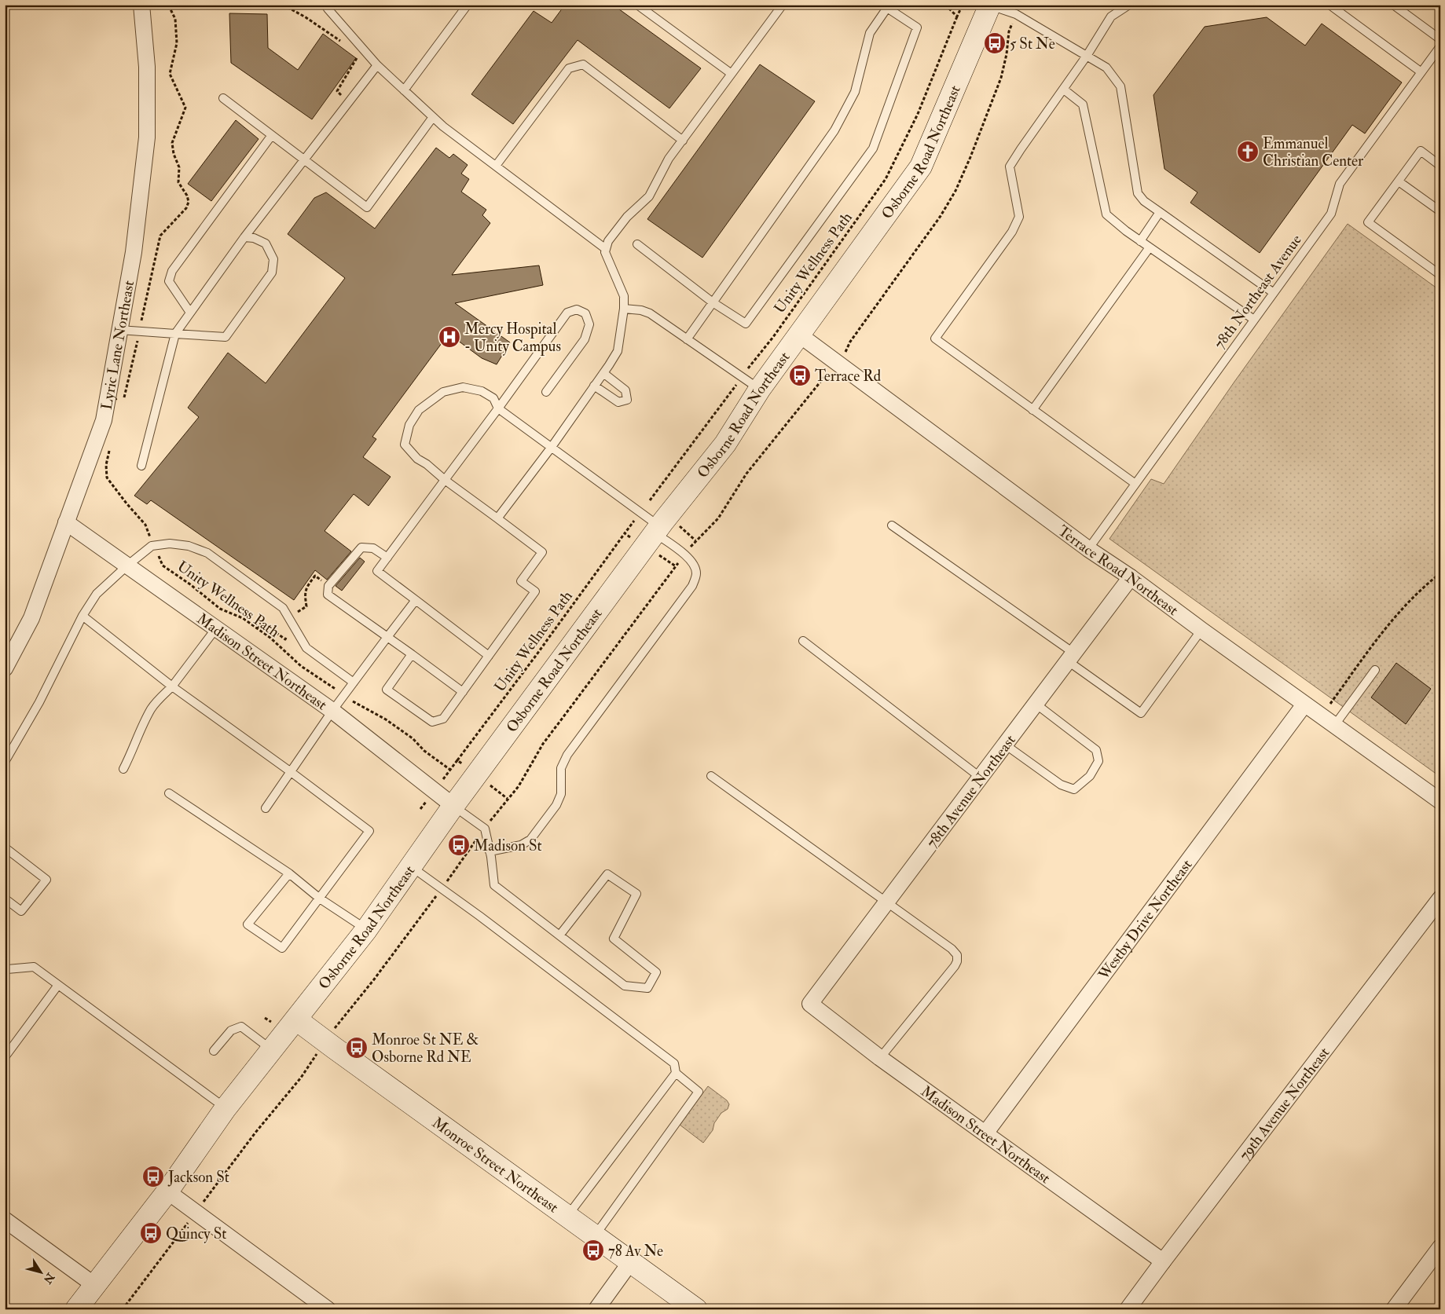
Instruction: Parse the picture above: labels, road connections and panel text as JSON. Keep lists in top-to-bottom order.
{
  "streets": {
    "street": [
      "Osborne Road Northeast",
      "Lyric Lane Northeast",
      "Terrace Road Northeast",
      "Madison Street Northeast",
      "78th Avenue Northeast",
      "Westby Drive Northeast",
      "79th Avenue Northeast",
      "Monroe Street Northeast"
    ],
    "lane": ["78th Northeast Avenue"],
    "path": ["Unity Wellness Path"]
  },
  "crossings": [
    ["Osborne Road Northeast", "Terrace Road Northeast"],
    ["Osborne Road Northeast", "Madison Street Northeast"],
    ["Osborne Road Northeast", "Monroe Street Northeast"],
    ["78th Northeast Avenue", "Terrace Road Northeast"],
    ["Lyric Lane Northeast", "Madison Street Northeast"],
    ["Terrace Road Northeast", "78th Avenue Northeast"],
    ["Terrace Road Northeast", "Westby Drive Northeast"],
    ["Madison Street Northeast", "78th Avenue Northeast"],
    ["Madison Street Northeast", "Westby Drive Northeast"],
    ["Madison Street Northeast", "79th Avenue Northeast"]
  ],
  "places": {
    "bus stop": [
      "5 St Ne",
      "Terrace Rd",
      "Madison St",
      "Monroe St NE & Osborne Rd NE",
      "Jackson St",
      "Quincy St",
      "78 Av Ne"
    ],
    "church": ["Emmanuel Christian Center"],
    "hospital": ["Mercy Hospital - Unity Campus"]
  },
  "north": "bottom right"
}
